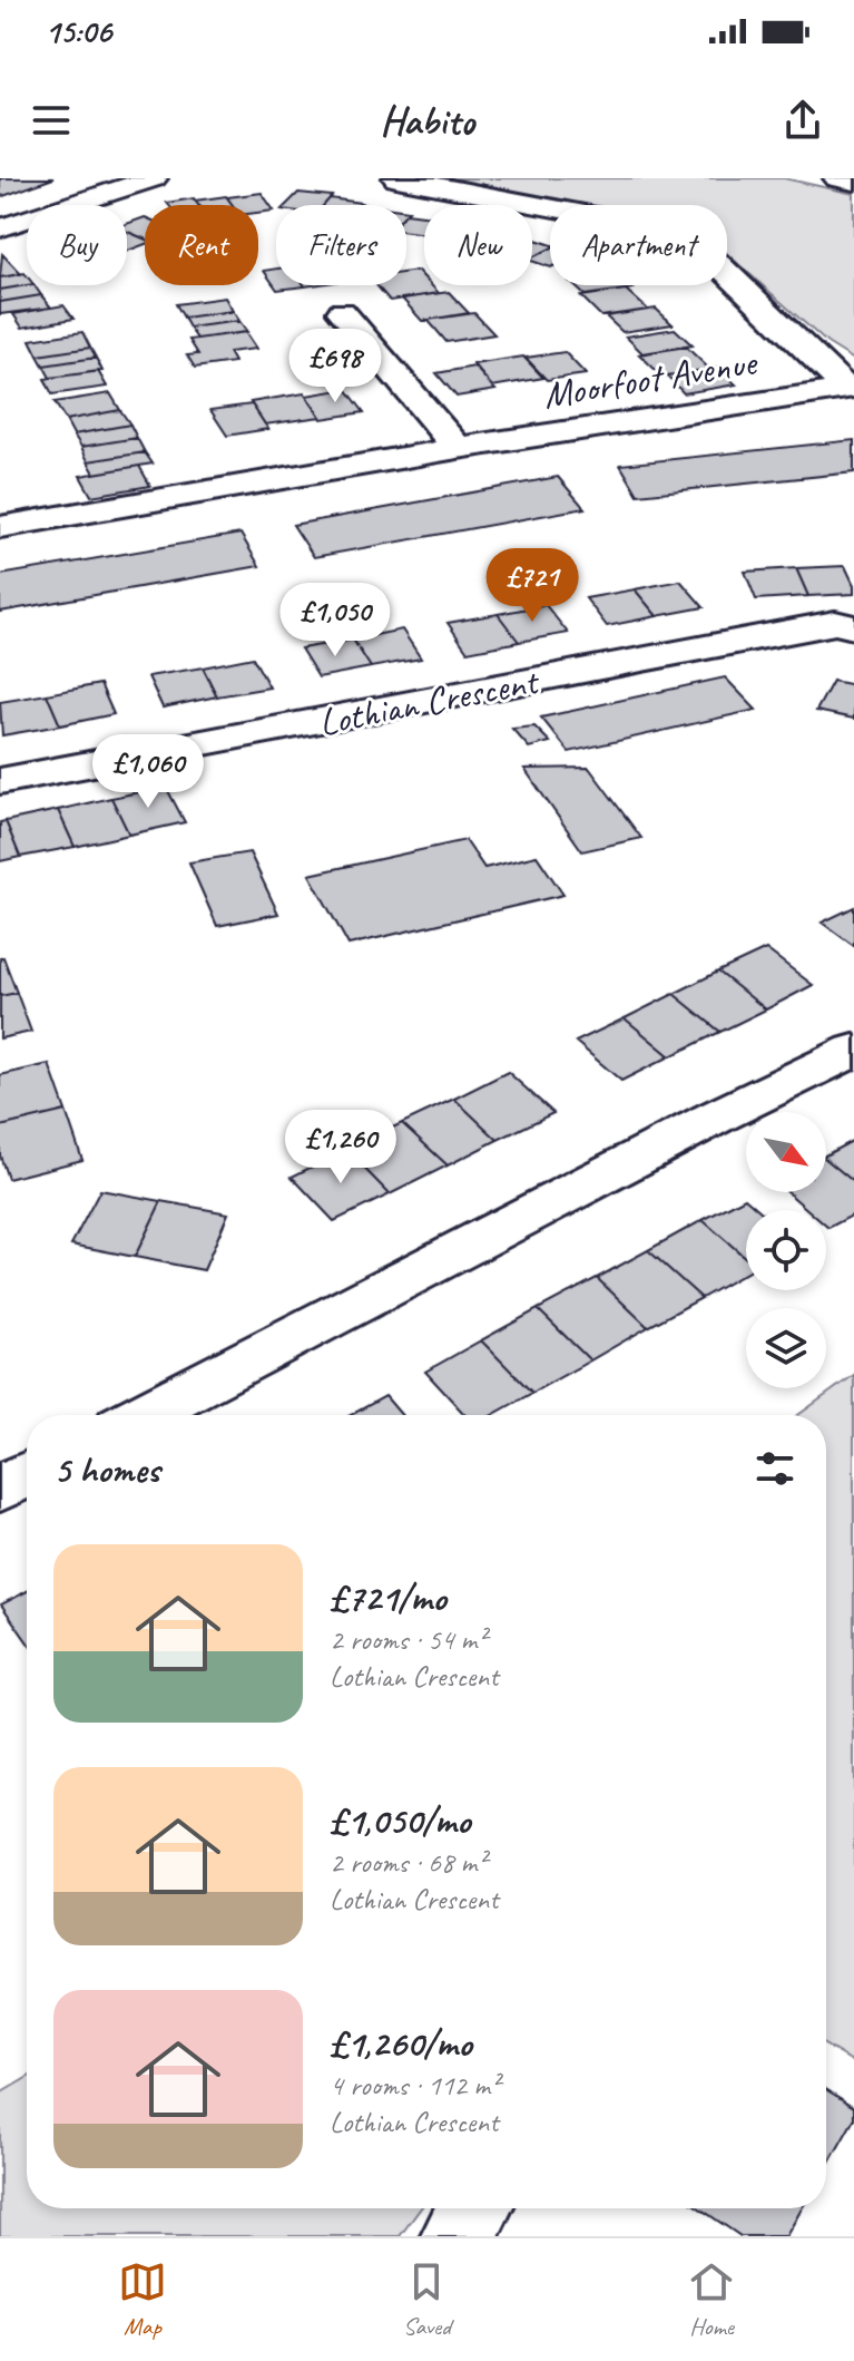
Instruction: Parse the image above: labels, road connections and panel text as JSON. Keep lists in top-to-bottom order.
{
  "streets": {
    "street": ["Moorfoot Avenue", "Lothian Crescent"]
  },
  "north": "bottom right",
  "page": {
    "status": "15:06",
    "header": "Habito",
    "chip": [
      "Buy",
      "Rent",
      "Filters",
      "New",
      "Apartment"
    ],
    "price": [
      "£698",
      "£721",
      "£1,050",
      "£1,060",
      "£1,260"
    ],
    "heading": "5 homes",
    "list": [
      {
        "name": "£721/mo",
        "note": "2 rooms · 54 m² · Lothian Crescent"
      },
      {
        "name": "£1,050/mo",
        "note": "2 rooms · 68 m² · Lothian Crescent"
      },
      {
        "name": "£1,260/mo",
        "note": "4 rooms · 112 m² · Lothian Crescent"
      }
    ],
    "tabs": ["Map", "Saved", "Home"]
  }
}
